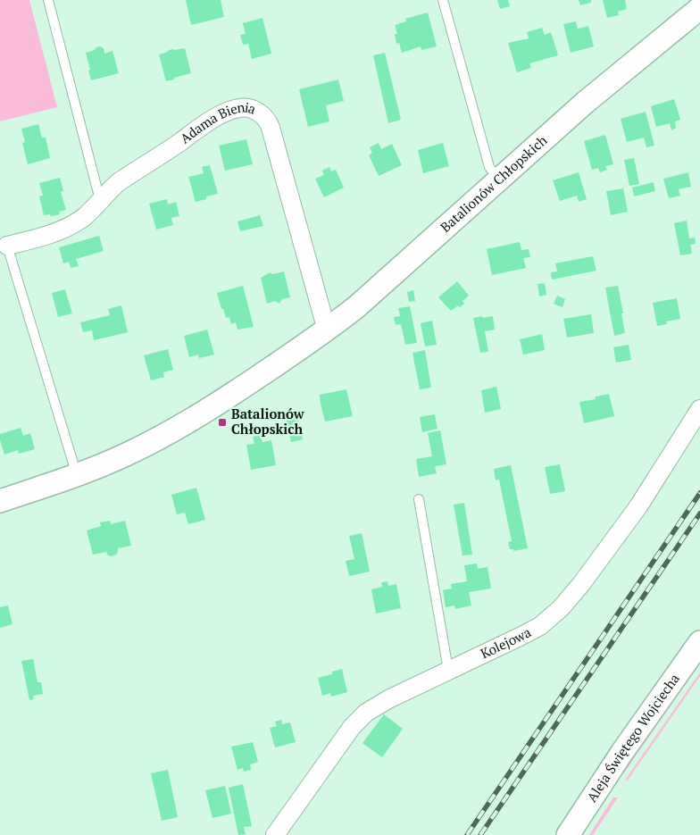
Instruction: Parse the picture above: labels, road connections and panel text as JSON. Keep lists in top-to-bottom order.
{
  "streets": {
    "street": [
      "Adama Bienia",
      "Batalionów Chłopskich",
      "Kolejowa",
      "Aleja Świętego Wojciecha"
    ]
  },
  "crossings": [
    ["Adama Bienia", "Batalionów Chłopskich"]
  ],
  "places": {
    "transit": ["Batalionów Chłopskich"]
  }
}
